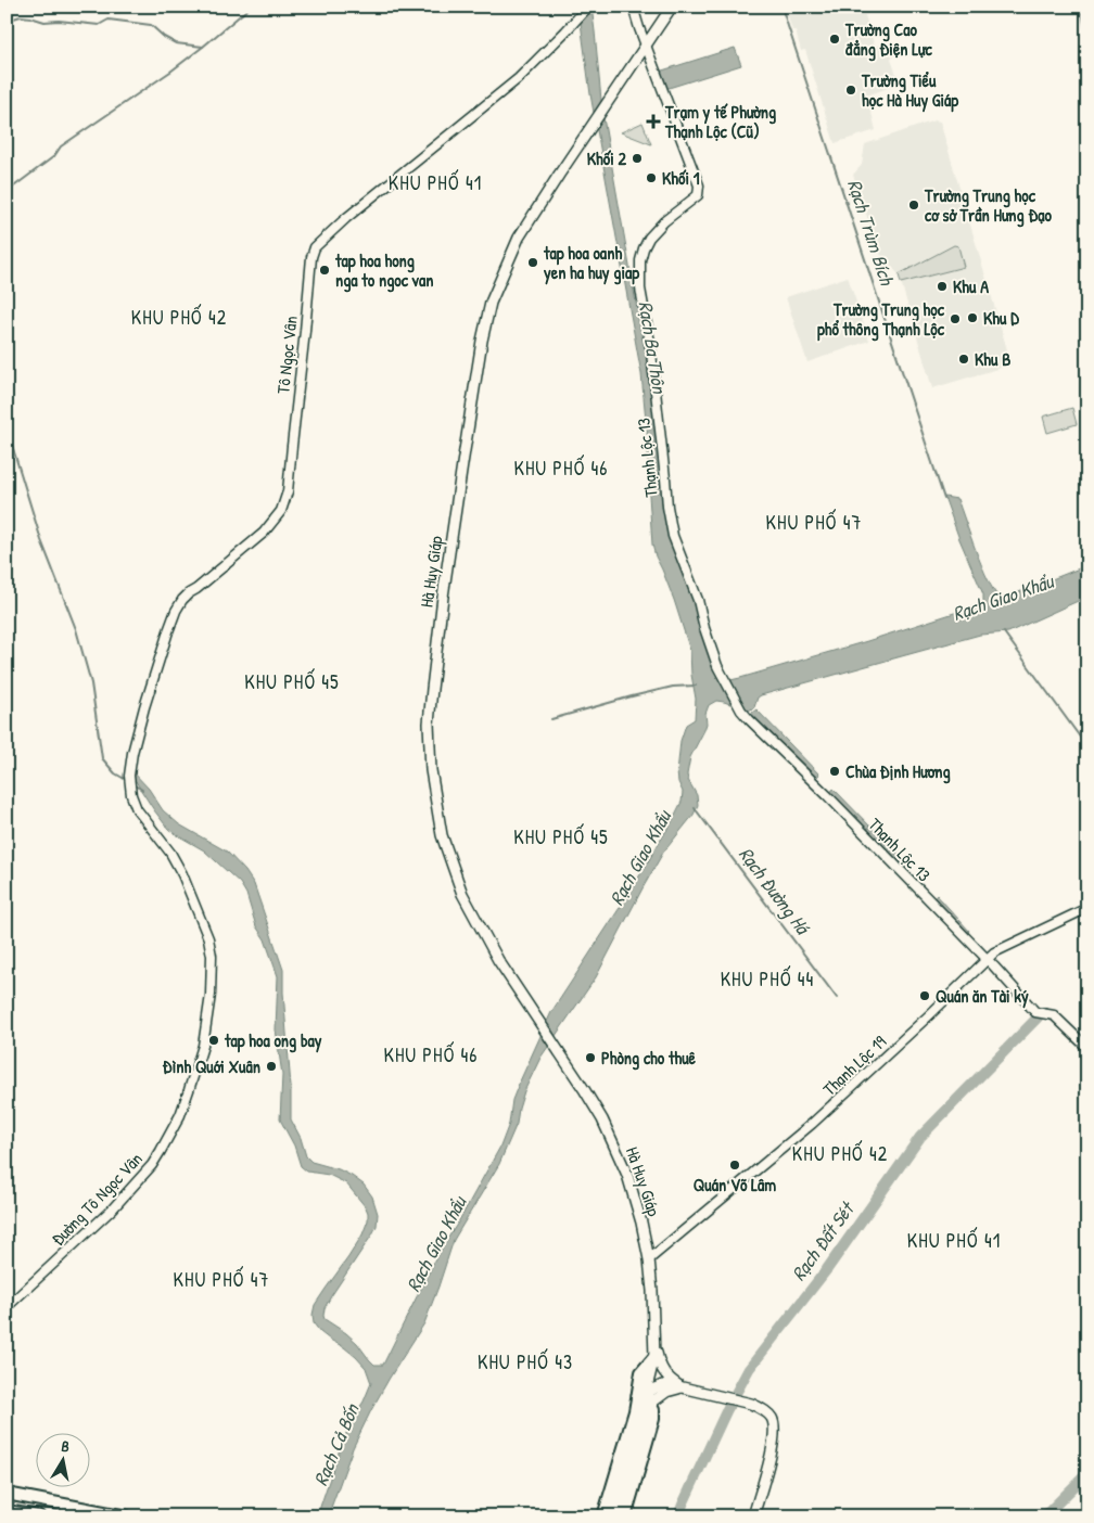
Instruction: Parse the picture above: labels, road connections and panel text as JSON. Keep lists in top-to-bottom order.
{
  "streets": {
    "main road": ["Hà Huy Giáp"],
    "street": [
      "Tô Ngọc Vân",
      "Thạnh Lộc 13",
      "Thạnh Lộc 19",
      "Đường Tô Ngọc Vân"
    ]
  },
  "crossings": [
    ["Tô Ngọc Vân", "Đường Tô Ngọc Vân"],
    ["Thạnh Lộc 13", "Hà Huy Giáp"],
    ["Thạnh Lộc 13", "Thạnh Lộc 19"],
    ["Hà Huy Giáp", "Thạnh Lộc 19"]
  ],
  "districts": [
    "KHU PHỐ 41",
    "KHU PHỐ 42",
    "KHU PHỐ 46",
    "KHU PHỐ 47",
    "KHU PHỐ 45",
    "KHU PHỐ 45",
    "KHU PHỐ 44",
    "KHU PHỐ 46",
    "KHU PHỐ 42",
    "KHU PHỐ 41",
    "KHU PHỐ 47",
    "KHU PHỐ 43"
  ],
  "water": [
    "Rạch Trùm Bích",
    "Rạch Ba Thôn",
    "Rạch Giao Khẩu",
    "Rạch Đường Há",
    "Rạch Đất Sét",
    "Rạch Cả Bốn"
  ],
  "places": {
    "other": [
      "Trường Cao đẳng Điện Lực",
      "Trường Tiểu học Hà Huy Giáp",
      "Khối 2",
      "Khối 1",
      "Trường Trung học cơ sở Trần Hưng Đạo",
      "tap hoa oanh yen ha huy giap",
      "tap hoa hong nga to ngoc van",
      "Khu A",
      "Khu D",
      "Trường Trung học phổ thông Thạnh Lộc",
      "Khu B",
      "Chùa Định Hương",
      "Quán ăn Tài ký",
      "tap hoa ong bay",
      "Phòng cho thuê",
      "Đình Quới Xuân",
      "Quán Võ Lâm"
    ],
    "health": ["Trạm y tế Phường Thạnh Lộc (Cũ)"]
  },
  "north": "top"
}
